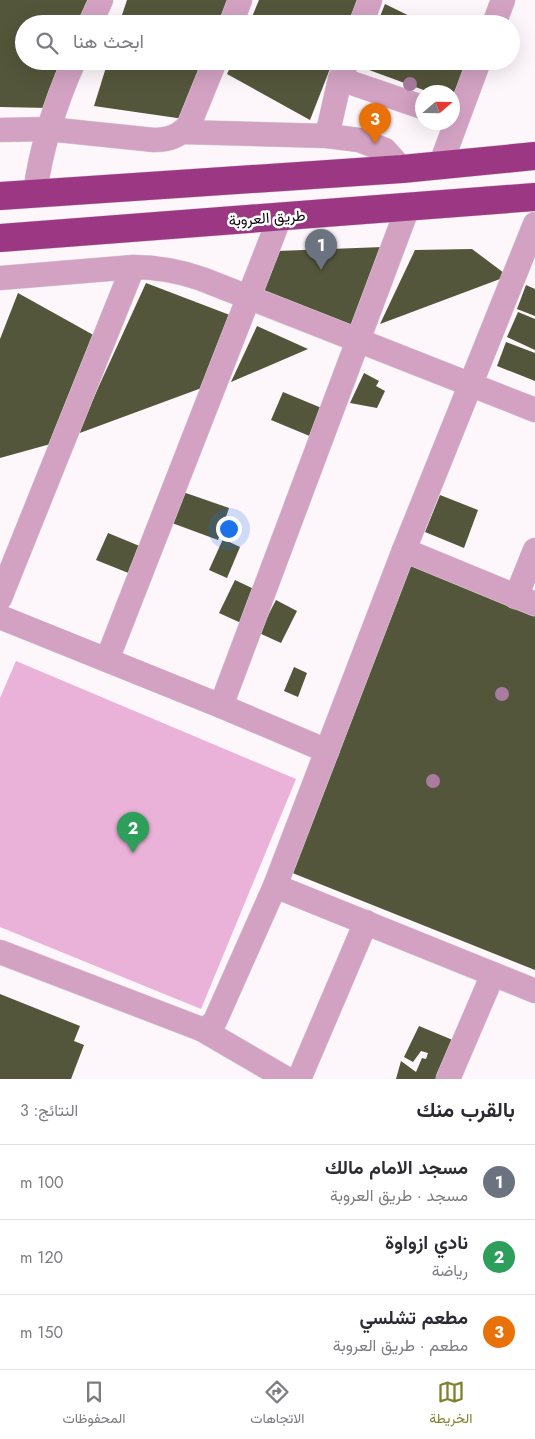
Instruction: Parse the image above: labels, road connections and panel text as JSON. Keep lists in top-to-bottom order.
{
  "streets": {
    "highway": ["طريق العروبة"]
  },
  "north": "right",
  "page": {
    "search": "ابحث هنا",
    "pins": ["3", "1", "2"],
    "heading": ["بالقرب منك", "النتائج: 3"],
    "list": [
      {
        "mark": "1",
        "name": "مسجد الامام مالك",
        "note": "مسجد · طريق العروبة",
        "value": "100 m"
      },
      {
        "mark": "2",
        "name": "نادي ازواوة",
        "note": "رياضة",
        "value": "120 m"
      },
      {
        "mark": "3",
        "name": "مطعم تشلسي",
        "note": "مطعم · طريق العروبة",
        "value": "150 m"
      }
    ],
    "nav": ["الخريطة", "الاتجاهات", "المحفوظات"]
  }
}
